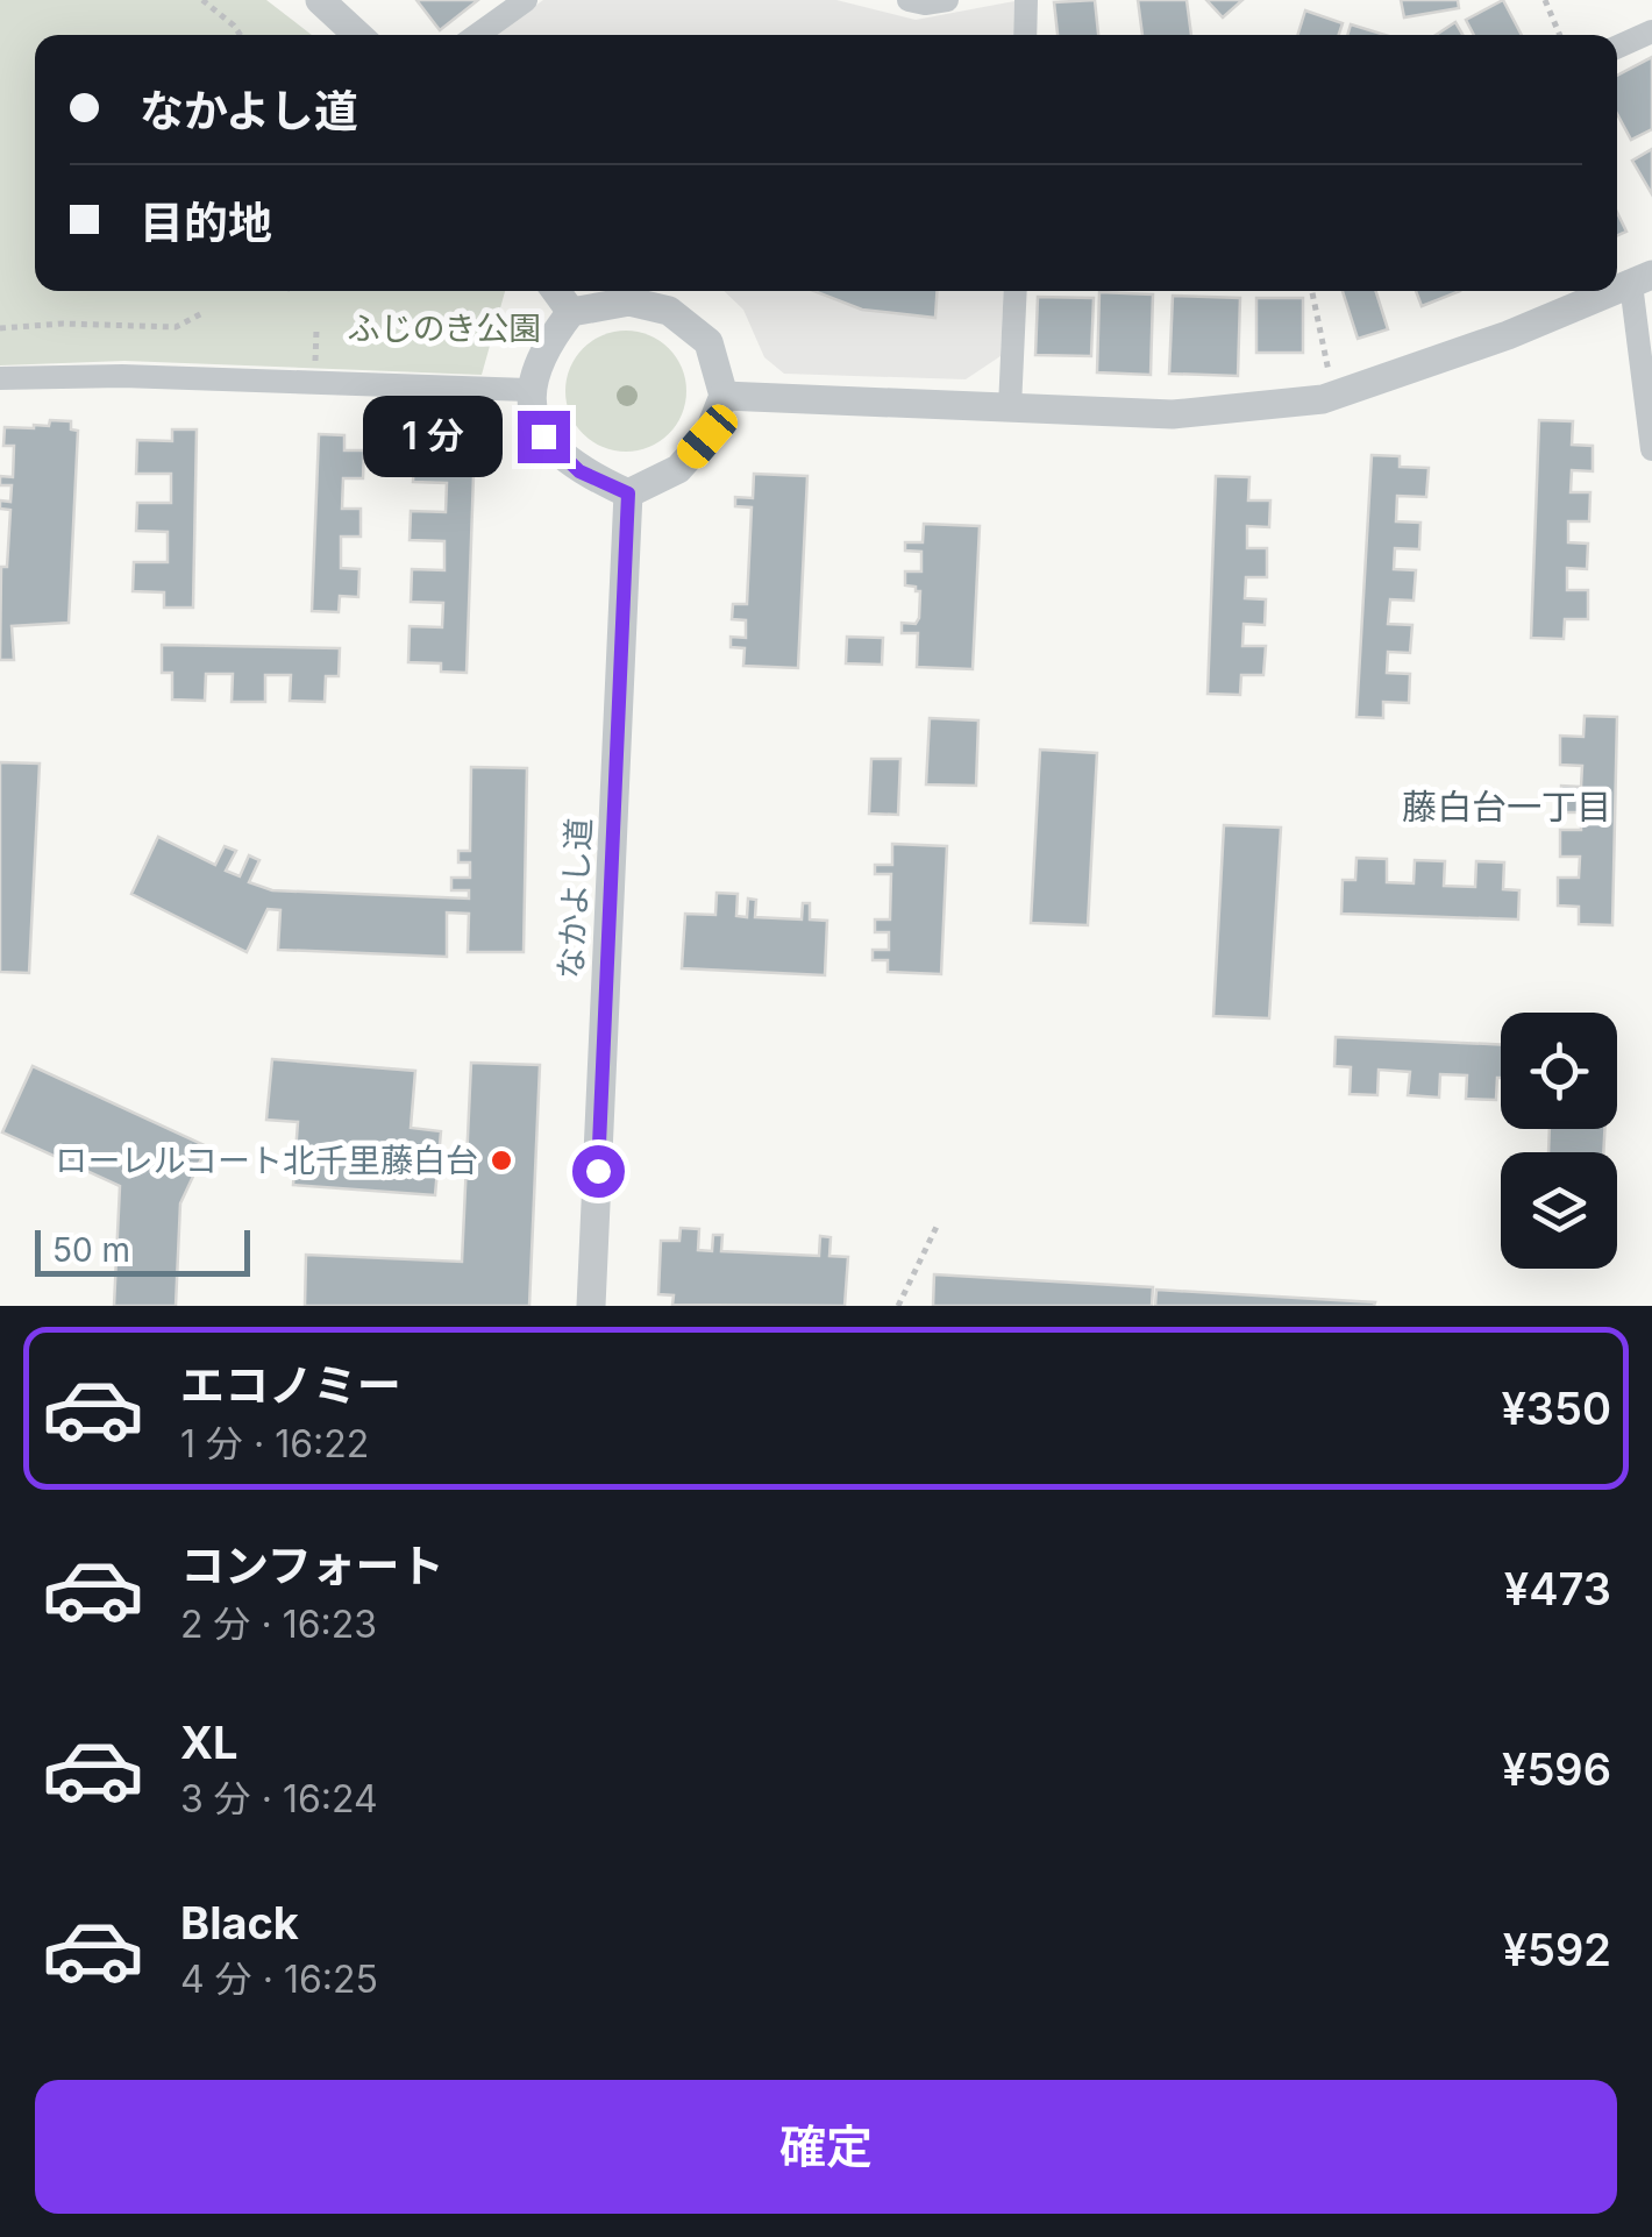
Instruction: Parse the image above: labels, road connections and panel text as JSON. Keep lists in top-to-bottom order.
{
  "streets": {
    "street": ["なかよし道"]
  },
  "districts": ["藤白台一丁目"],
  "parks": ["ふじのき公園"],
  "places": ["ローレルコート北千里藤白台"],
  "scale_bar": "50 m",
  "page": {
    "banner": ["なかよし道", "目的地"],
    "bubble": "1 分",
    "scale": "50 m",
    "list": [
      {
        "name": "エコノミー",
        "note": "1 分 · 16:22",
        "value": "¥350"
      },
      {
        "name": "コンフォート",
        "note": "2 分 · 16:23",
        "value": "¥473"
      },
      {
        "name": "XL",
        "note": "3 分 · 16:24",
        "value": "¥596"
      },
      {
        "name": "Black",
        "note": "4 分 · 16:25",
        "value": "¥592"
      }
    ],
    "buttons": "確定"
  }
}
